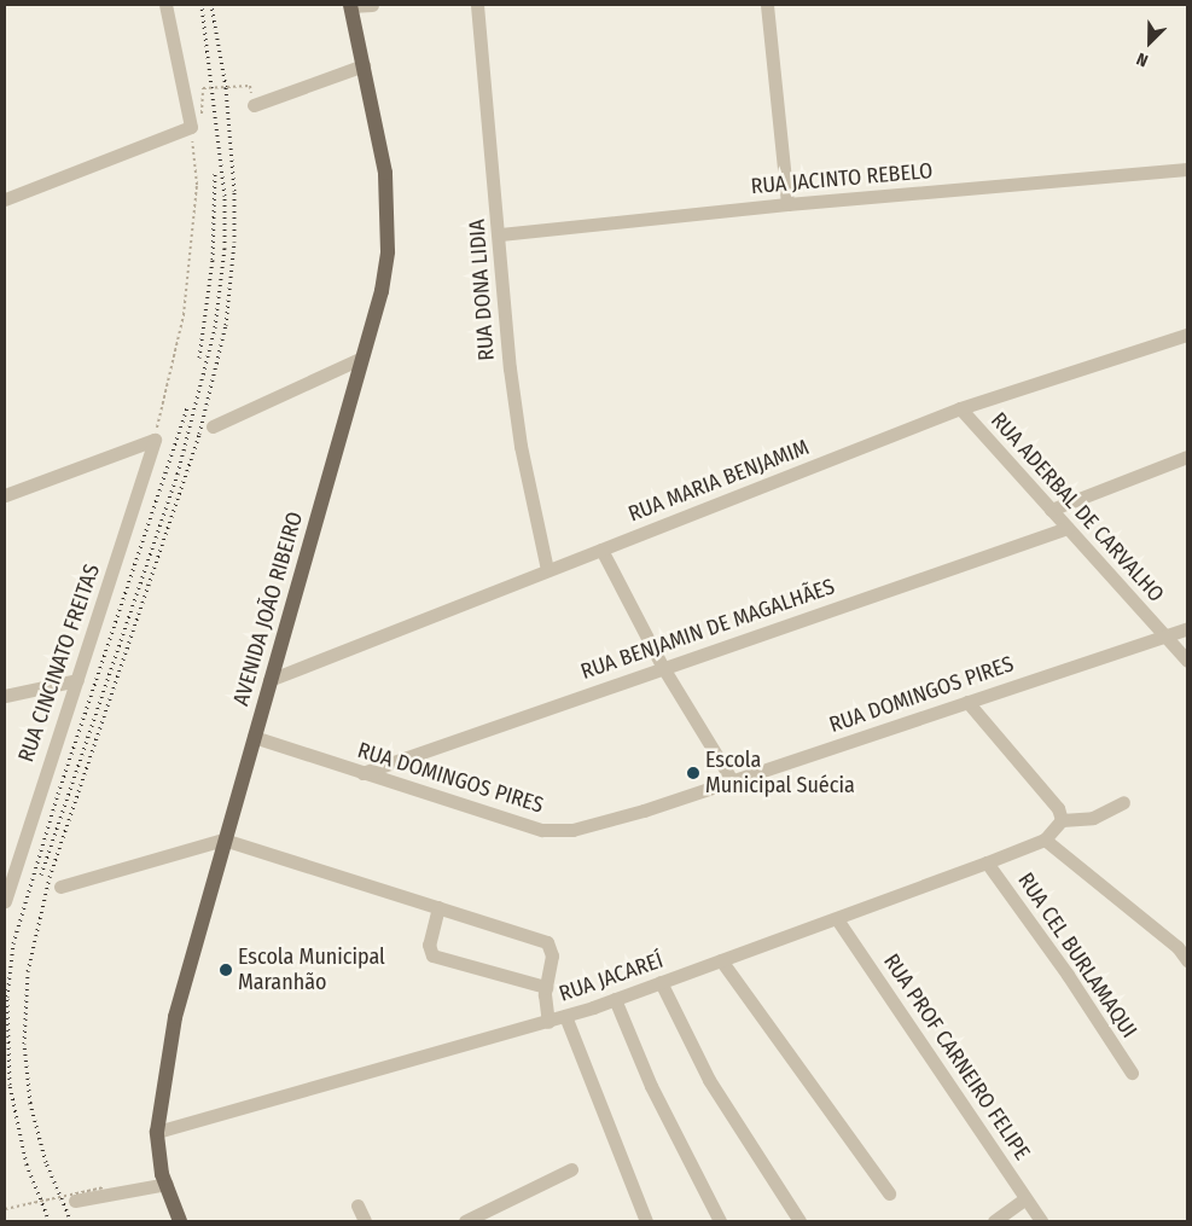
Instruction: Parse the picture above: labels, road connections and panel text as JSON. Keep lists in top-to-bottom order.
{
  "streets": {
    "main road": ["AVENIDA JOÃO RIBEIRO"],
    "street": [
      "RUA JACINTO REBELO",
      "RUA DONA LIDIA",
      "RUA MARIA BENJAMIM",
      "RUA ADERBAL DE CARVALHO",
      "RUA BENJAMIN DE MAGALHÃES",
      "RUA CINCINATO FREITAS",
      "RUA DOMINGOS PIRES",
      "RUA CEL BURLAMAQUI",
      "RUA JACAREÍ",
      "RUA PROF CARNEIRO FELIPE"
    ]
  },
  "crossings": [
    ["RUA JACINTO REBELO", "RUA DONA LIDIA"],
    ["RUA DONA LIDIA", "RUA MARIA BENJAMIM"],
    ["RUA MARIA BENJAMIM", "RUA ADERBAL DE CARVALHO"],
    ["RUA MARIA BENJAMIM", "AVENIDA JOÃO RIBEIRO"],
    ["RUA ADERBAL DE CARVALHO", "RUA BENJAMIN DE MAGALHÃES"],
    ["RUA ADERBAL DE CARVALHO", "RUA DOMINGOS PIRES"],
    ["AVENIDA JOÃO RIBEIRO", "RUA DOMINGOS PIRES"],
    ["AVENIDA JOÃO RIBEIRO", "RUA JACAREÍ"],
    ["RUA BENJAMIN DE MAGALHÃES", "RUA DOMINGOS PIRES"],
    ["RUA CEL BURLAMAQUI", "RUA JACAREÍ"],
    ["RUA JACAREÍ", "RUA PROF CARNEIRO FELIPE"]
  ],
  "places": ["Escola Municipal Suécia", "Escola Municipal Maranhão"],
  "north": "bottom left"
}
